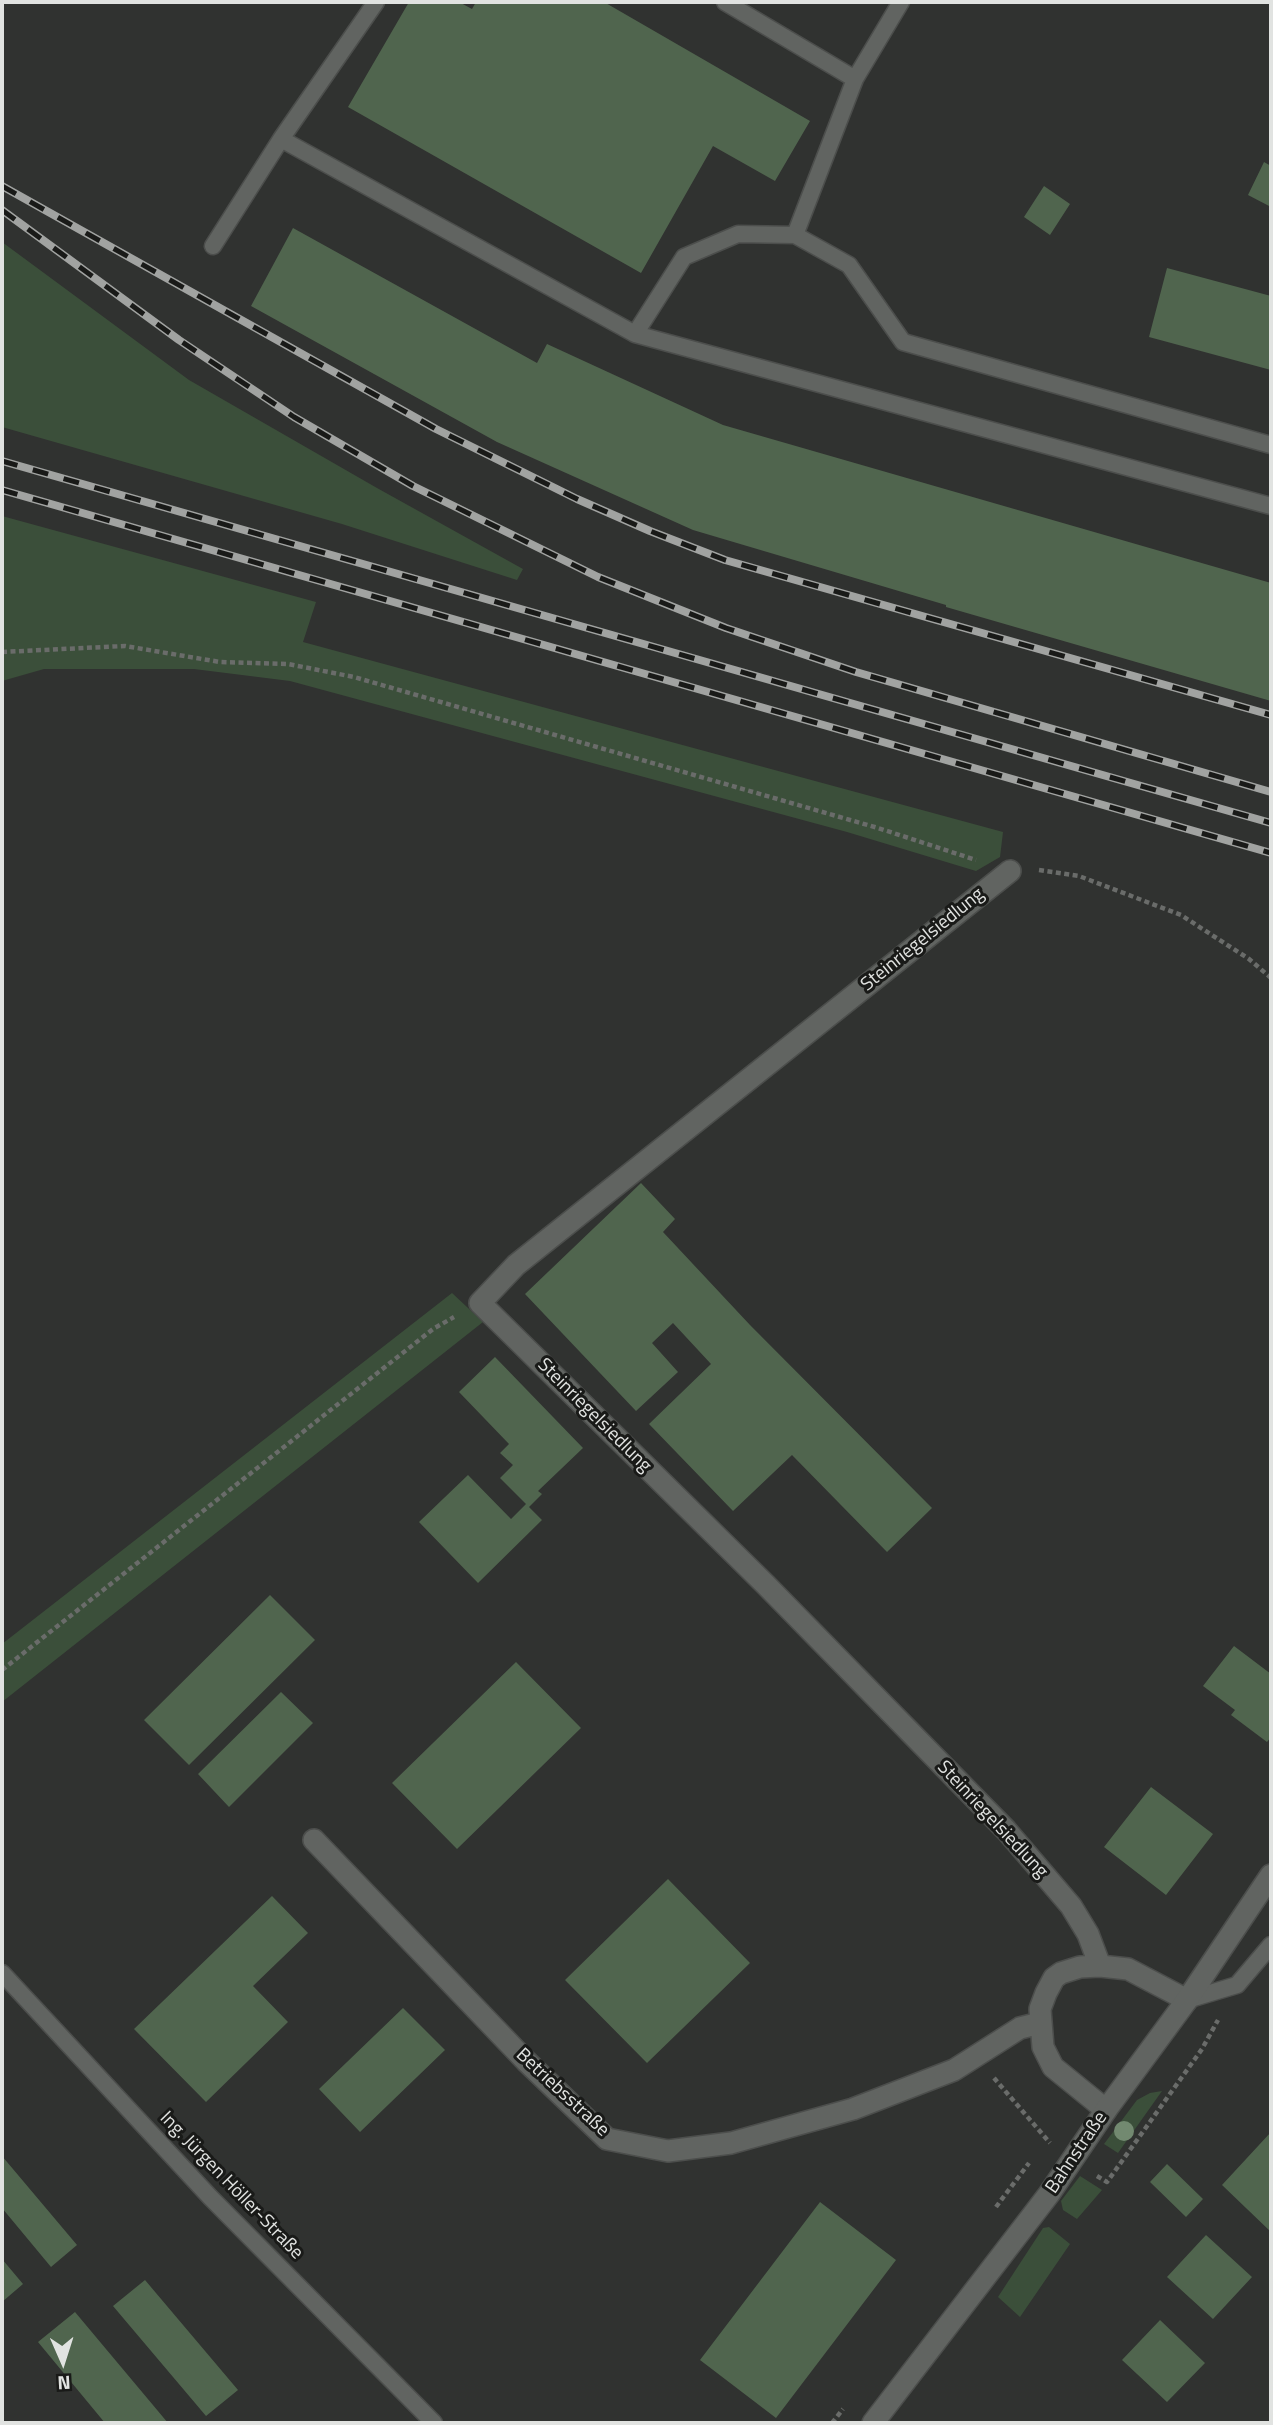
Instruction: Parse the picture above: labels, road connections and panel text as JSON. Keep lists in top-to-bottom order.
{
  "streets": {
    "street": ["Steinriegelsiedlung", "Betriebsstraße", "Bahnstraße"],
    "lane": ["Ing. Jürgen Höller-Straße"]
  },
  "north": "bottom"
}
